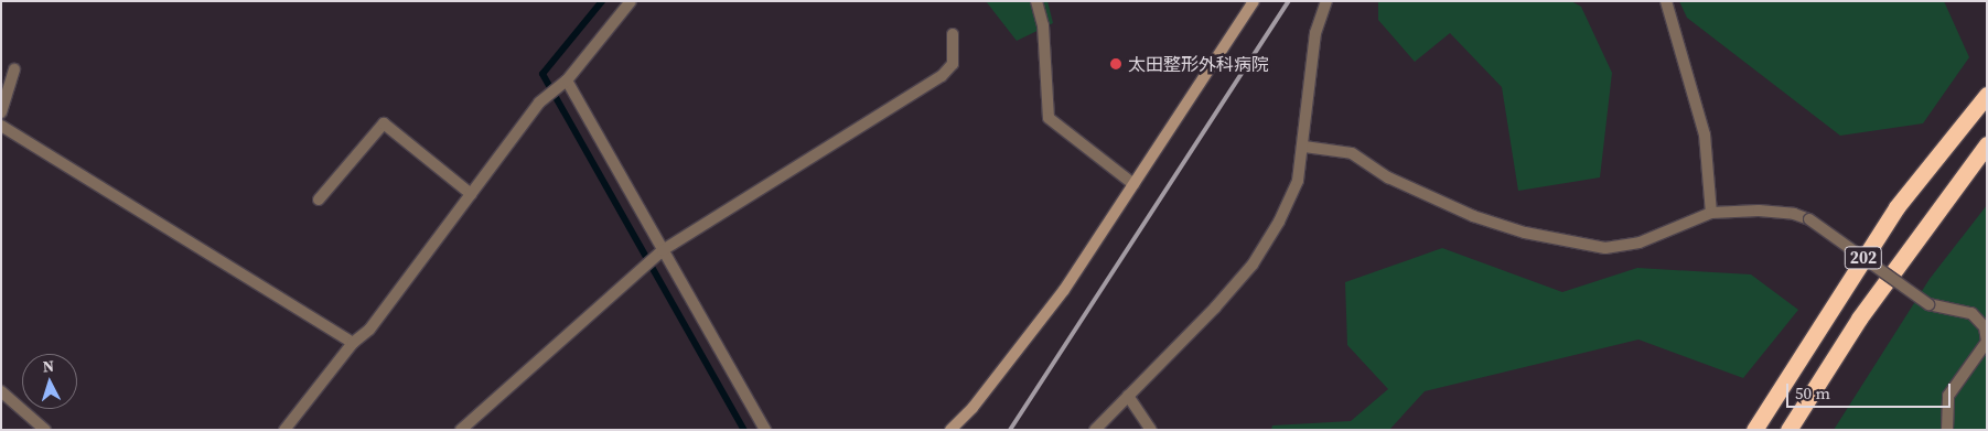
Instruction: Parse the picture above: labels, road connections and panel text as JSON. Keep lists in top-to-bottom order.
{
  "streets": {
    "highway": ["202"]
  },
  "places": ["太田整形外科病院"],
  "scale_bar": "50 m",
  "north": "top"
}
